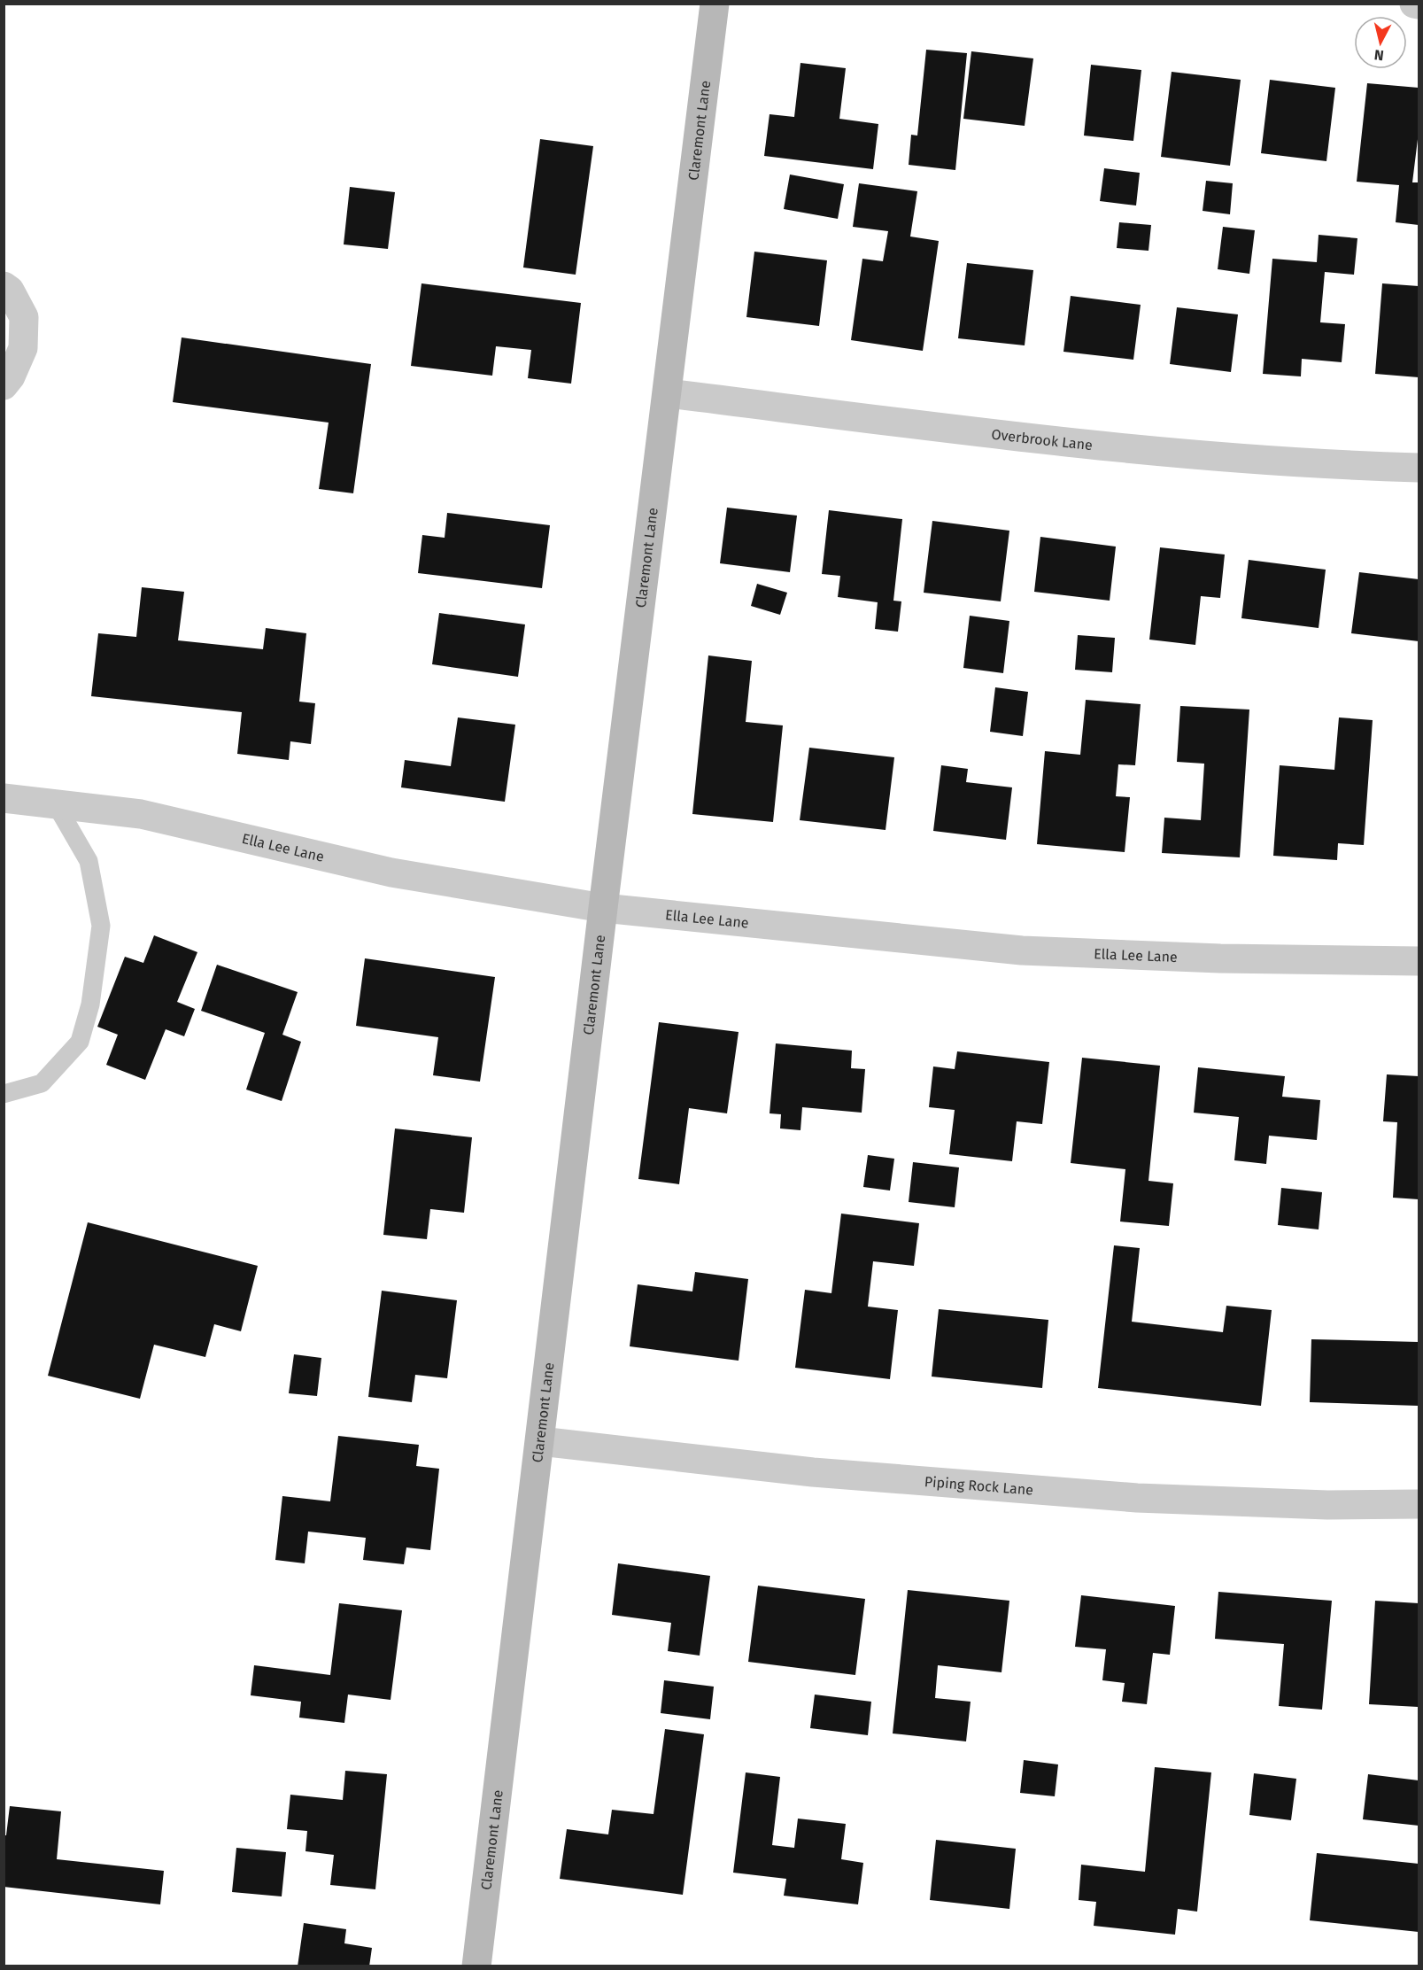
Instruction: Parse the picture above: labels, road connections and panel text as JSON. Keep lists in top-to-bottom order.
{
  "streets": {
    "street": [
      "Claremont Lane",
      "Overbrook Lane",
      "Ella Lee Lane",
      "Piping Rock Lane"
    ]
  },
  "crossings": [
    ["Claremont Lane", "Overbrook Lane"],
    ["Claremont Lane", "Ella Lee Lane"],
    ["Claremont Lane", "Piping Rock Lane"]
  ],
  "north": "bottom"
}
